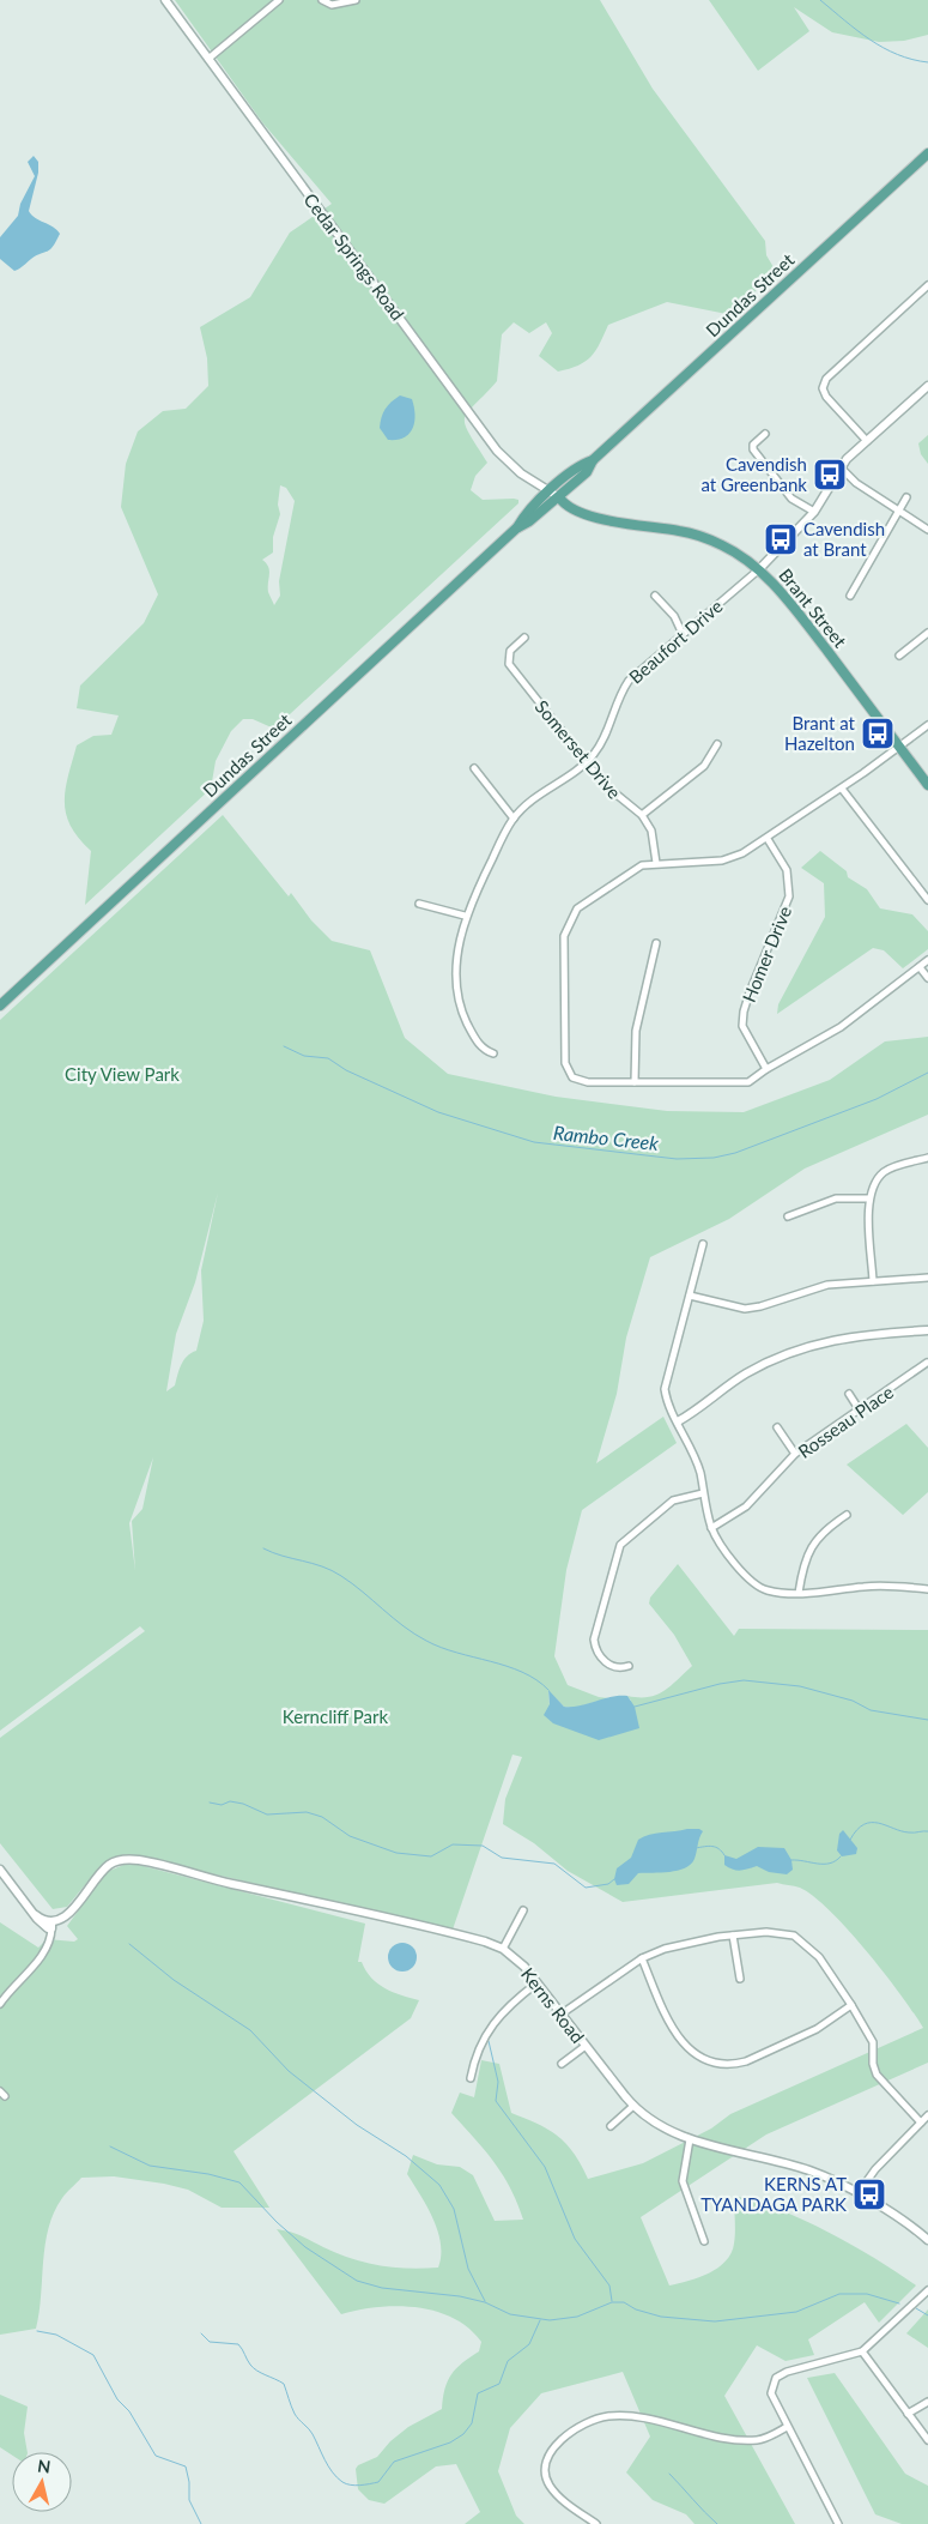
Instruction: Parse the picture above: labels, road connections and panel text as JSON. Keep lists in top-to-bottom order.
{
  "streets": {
    "main road": ["Dundas Street", "Brant Street"],
    "street": [
      "Cedar Springs Road",
      "Beaufort Drive",
      "Somerset Drive",
      "Homer Drive",
      "Rosseau Place",
      "Kerns Road"
    ]
  },
  "crossings": [
    ["Cedar Springs Road", "Dundas Street"],
    ["Cedar Springs Road", "Brant Street"],
    ["Dundas Street", "Brant Street"],
    ["Brant Street", "Beaufort Drive"],
    ["Beaufort Drive", "Somerset Drive"]
  ],
  "water": ["Rambo Creek"],
  "parks": ["City View Park", "Kerncliff Park"],
  "places": {
    "bus stop": [
      "Cavendish at Greenbank",
      "Cavendish at Brant",
      "Brant at Hazelton",
      "KERNS AT TYANDAGA PARK"
    ]
  },
  "north": "top"
}
